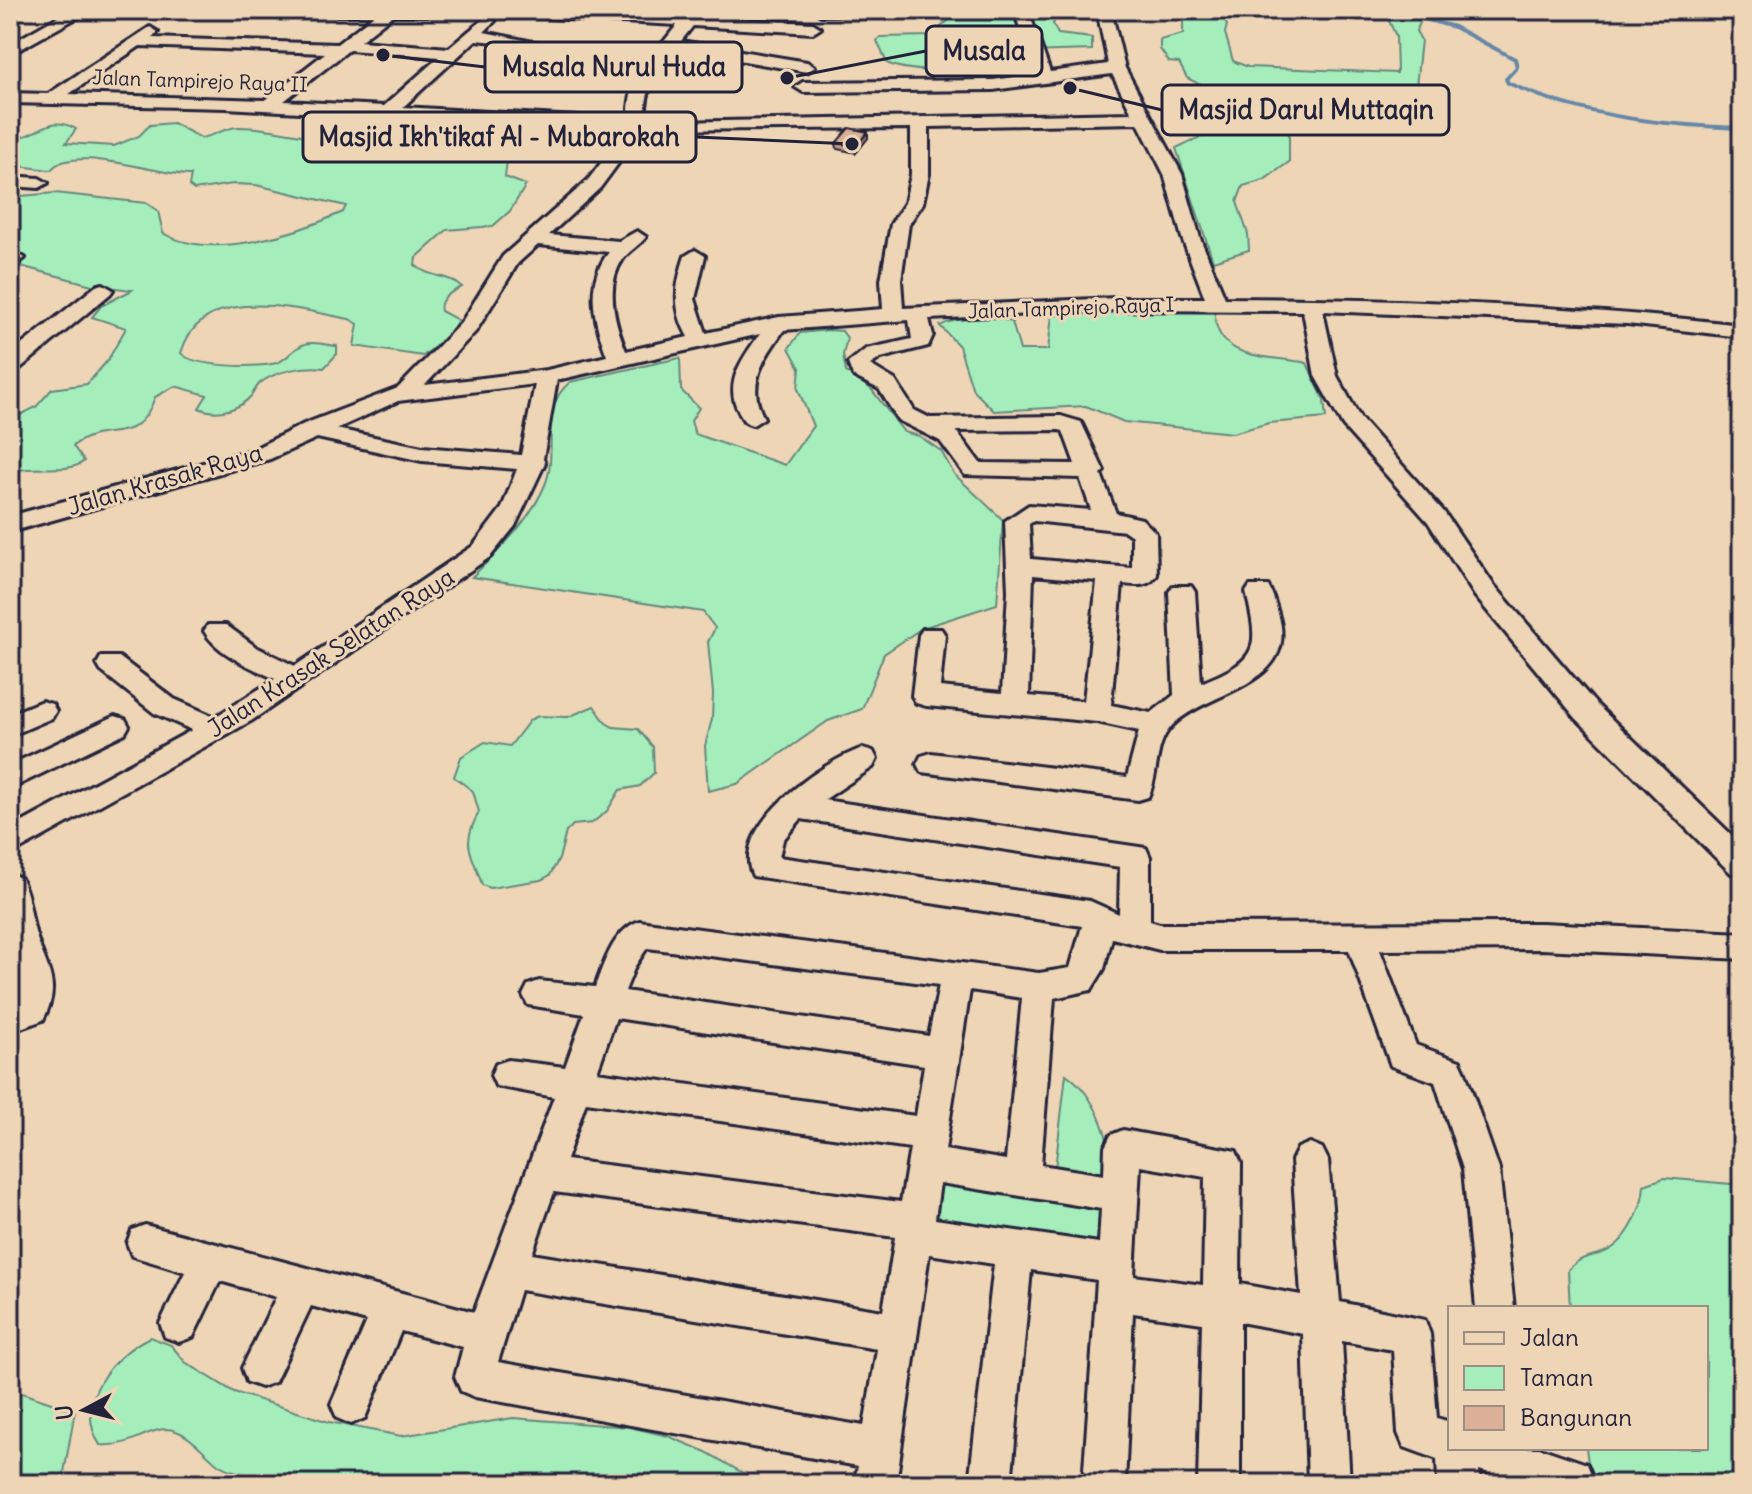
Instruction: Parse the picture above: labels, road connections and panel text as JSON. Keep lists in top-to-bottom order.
{
  "streets": {
    "street": [
      "Jalan Tampirejo Raya II",
      "Jalan Tampirejo Raya I",
      "Jalan Krasak Raya",
      "Jalan Krasak Selatan Raya"
    ]
  },
  "crossings": [
    ["Jalan Tampirejo Raya I", "Jalan Krasak Raya"],
    ["Jalan Tampirejo Raya I", "Jalan Krasak Selatan Raya"]
  ],
  "places": [
    "Musala Nurul Huda",
    "Musala",
    "Masjid Darul Muttaqin",
    "Masjid Ikh'tikaf Al - Mubarokah"
  ],
  "legend": ["Jalan", "Taman", "Bangunan"],
  "north": "left"
}
